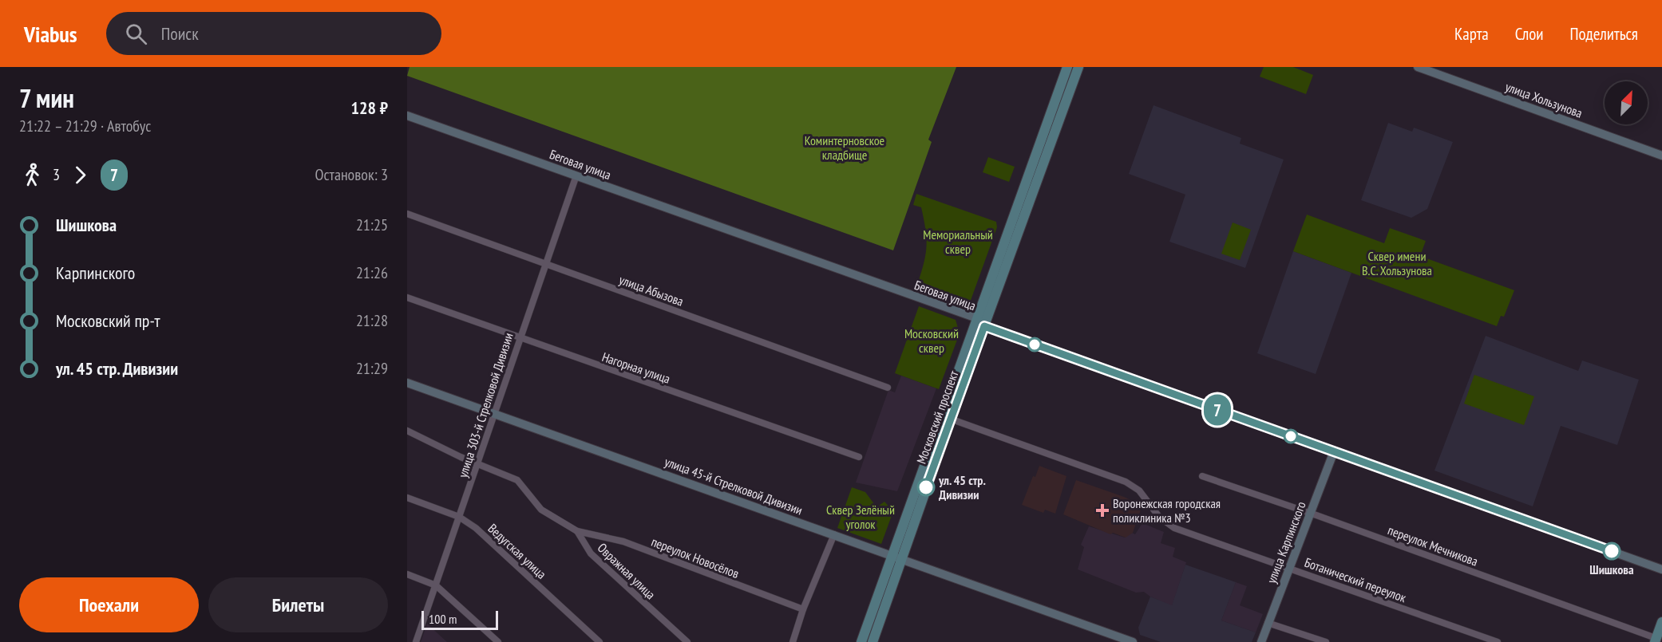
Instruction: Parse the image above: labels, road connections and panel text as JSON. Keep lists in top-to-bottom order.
{
  "streets": {
    "main road": ["Московский проспект"],
    "street": [
      "улица Хользунова",
      "Беговая улица",
      "улица Абызова",
      "Нагорная улица",
      "улица 303-й Стрелковой Дивизии",
      "улица 45-й Стрелковой Дивизии",
      "улица Карпинского",
      "переулок Мечникова",
      "Ведугская улица",
      "переулок Новосёлов",
      "Овражная улица",
      "Ботанический переулок"
    ]
  },
  "crossings": [
    ["Беговая улица", "улица 303-й Стрелковой Дивизии"],
    ["Беговая улица", "Московский проспект"],
    ["Беговая улица", "улица Карпинского"],
    ["улица Абызова", "улица 303-й Стрелковой Дивизии"],
    ["Нагорная улица", "улица 303-й Стрелковой Дивизии"],
    ["улица 303-й Стрелковой Дивизии", "улица 45-й Стрелковой Дивизии"],
    ["улица 303-й Стрелковой Дивизии", "Ведугская улица"],
    ["улица 303-й Стрелковой Дивизии", "Овражная улица"],
    ["Московский проспект", "улица 45-й Стрелковой Дивизии"],
    ["Московский проспект", "Ботанический переулок"],
    ["улица Карпинского", "переулок Мечникова"],
    ["улица Карпинского", "Ботанический переулок"],
    ["переулок Новосёлов", "Овражная улица"]
  ],
  "parks": [
    "Коминтерновское кладбище",
    "Мемориальный сквер",
    "Сквер имени В.С. Хользунова",
    "Московский сквер",
    "Сквер Зелёный уголок"
  ],
  "places": {
    "other": ["ул. 45 стр. Дивизии", "Шишкова"],
    "health": ["Воронежская городская поликлиника №3"]
  },
  "lines": ["bus line 7"],
  "scale_bar": "100 m",
  "north": "top right",
  "page": {
    "header": "Viabus",
    "search": "Поиск",
    "nav": ["Карта", "Слои", "Поделиться"],
    "heading": ["7 мин", "21:22 – 21:29 · Автобус", "128 ₽"],
    "on_map": "7",
    "legs": ["3", "7", "Остановок: 3"],
    "list": [
      {
        "name": "Шишкова",
        "value": "21:25"
      },
      {
        "name": "Карпинского",
        "value": "21:26"
      },
      {
        "name": "Московский пр-т",
        "value": "21:28"
      },
      {
        "name": "ул. 45 стр. Дивизии",
        "value": "21:29"
      }
    ],
    "buttons": ["Поехали", "Билеты"],
    "scale": "100 m"
  }
}
